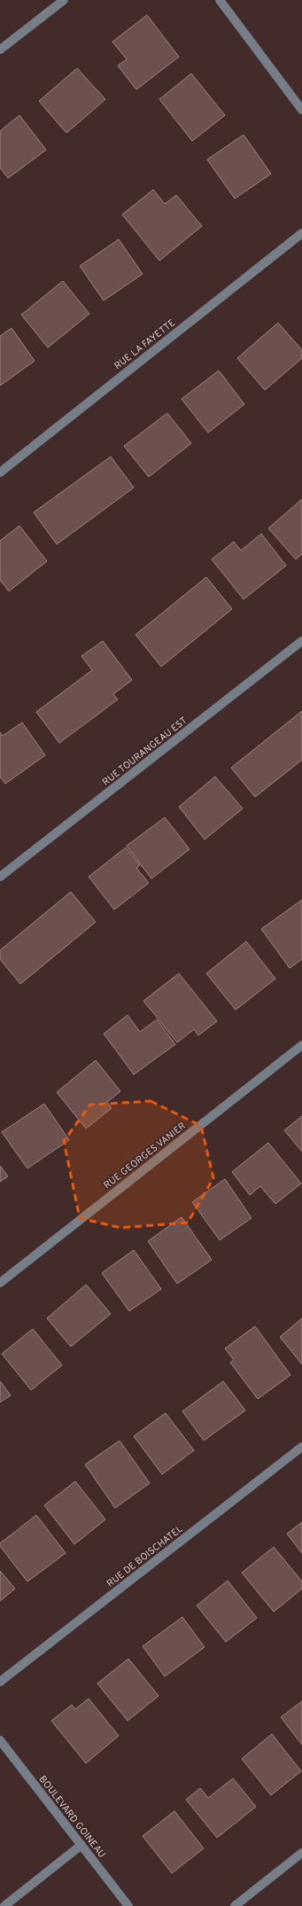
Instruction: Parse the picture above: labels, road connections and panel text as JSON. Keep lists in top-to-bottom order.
{
  "streets": {
    "street": [
      "RUE LA FAYETTE",
      "RUE TOURANGEAU EST",
      "RUE GEORGES VANIER",
      "RUE DE BOISCHATEL",
      "BOULEVARD GOINEAU"
    ]
  }
}
